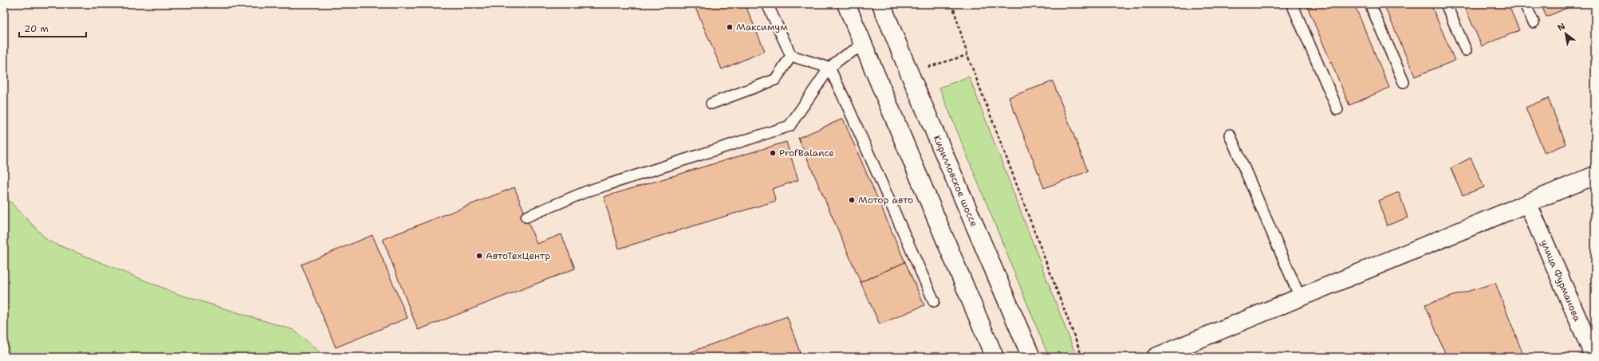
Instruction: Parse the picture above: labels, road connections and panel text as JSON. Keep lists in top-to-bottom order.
{
  "streets": {
    "main road": ["Кирилловское шоссе", "улица Фурманова"]
  },
  "places": [
    "Максимум",
    "ProfBalance",
    "Мотор авто",
    "АвтоТехЦентр"
  ],
  "scale_bar": "20 m",
  "north": "top left"
}
